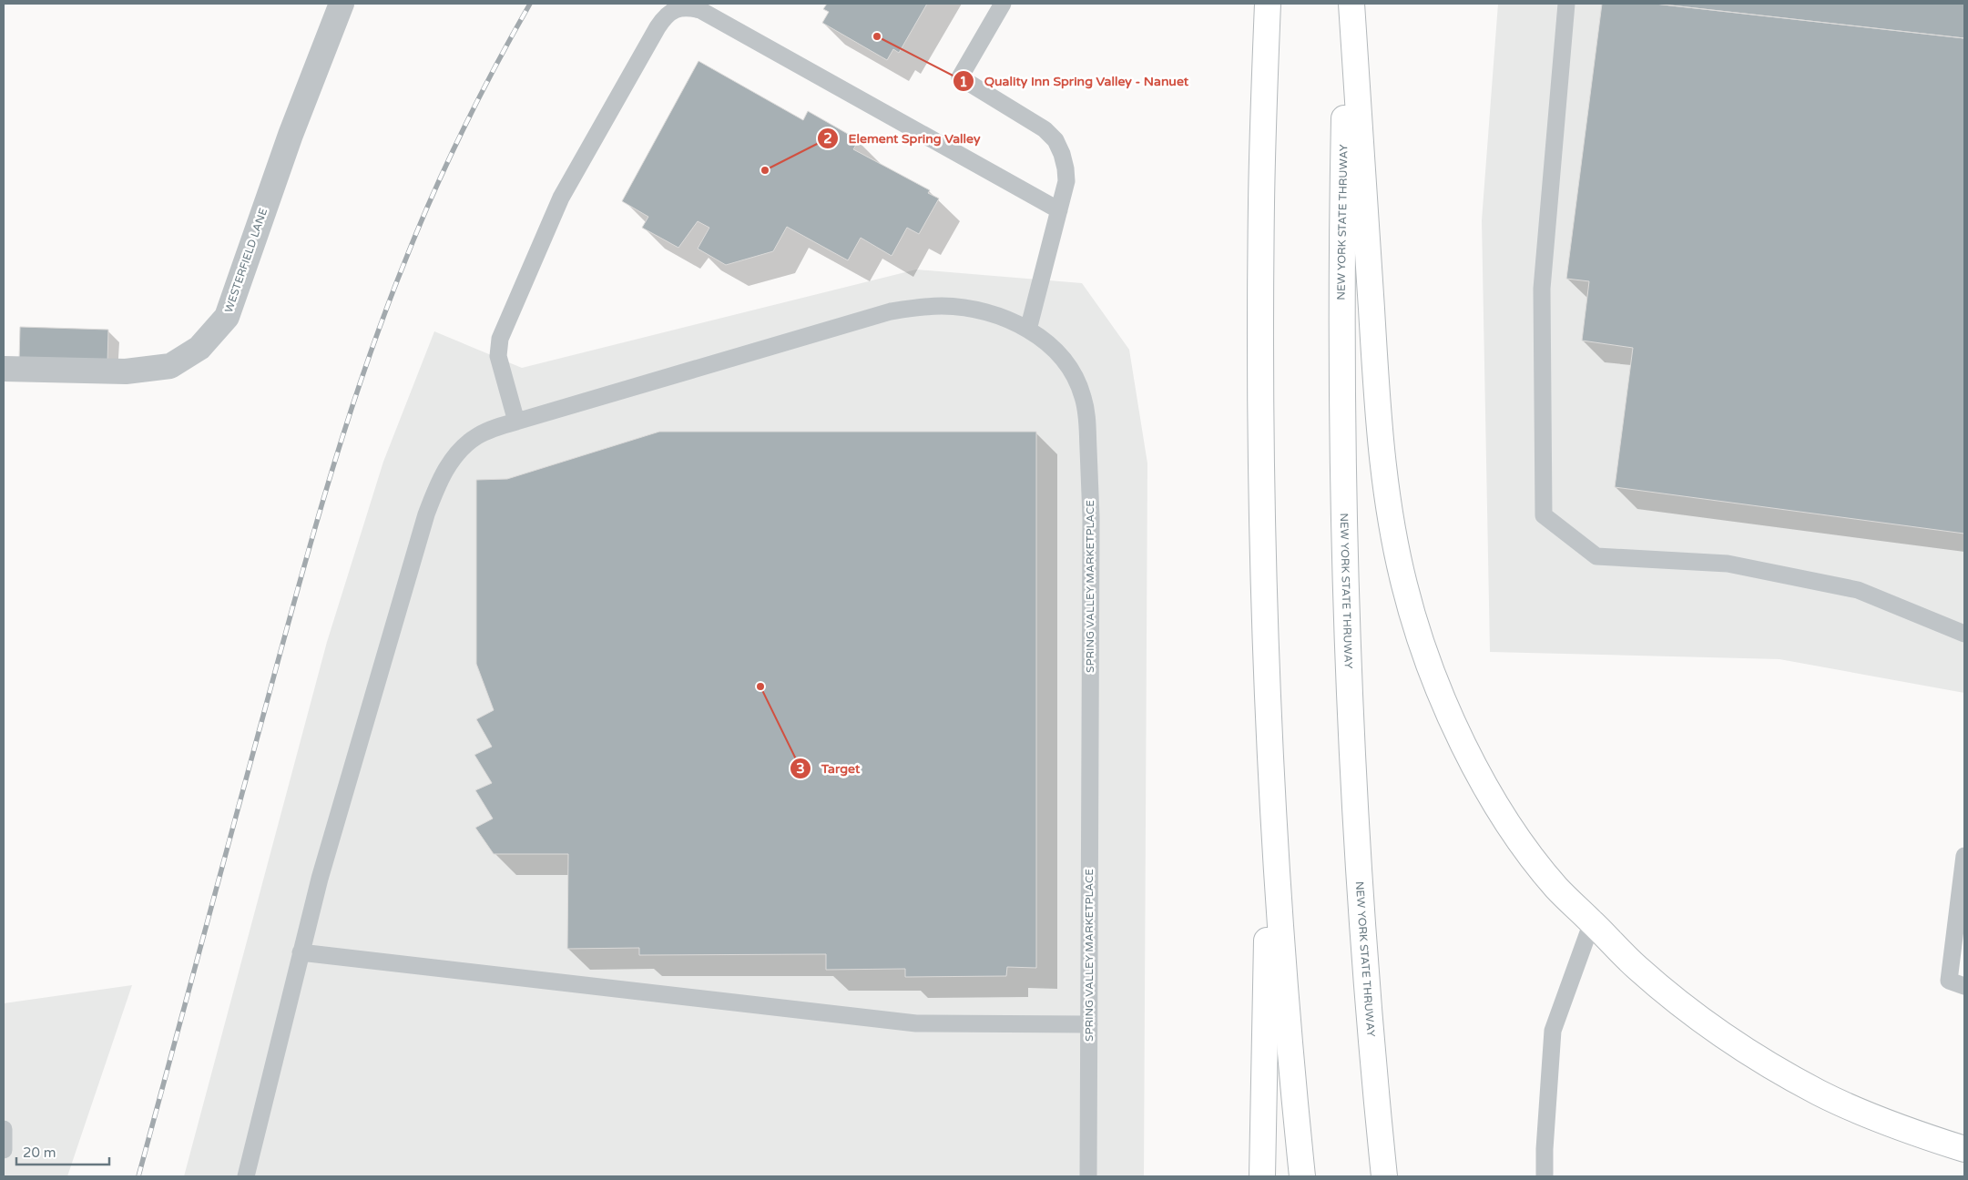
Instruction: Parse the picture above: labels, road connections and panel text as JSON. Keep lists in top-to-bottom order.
{
  "streets": {
    "highway": ["NEW YORK STATE THRUWAY"],
    "street": ["WESTERFIELD LANE"],
    "lane": ["SPRING VALLEY MARKETPLACE"]
  },
  "places": ["Quality Inn Spring Valley - Nanuet", "Element Spring Valley", "Target"],
  "scale_bar": "20 m"
}
